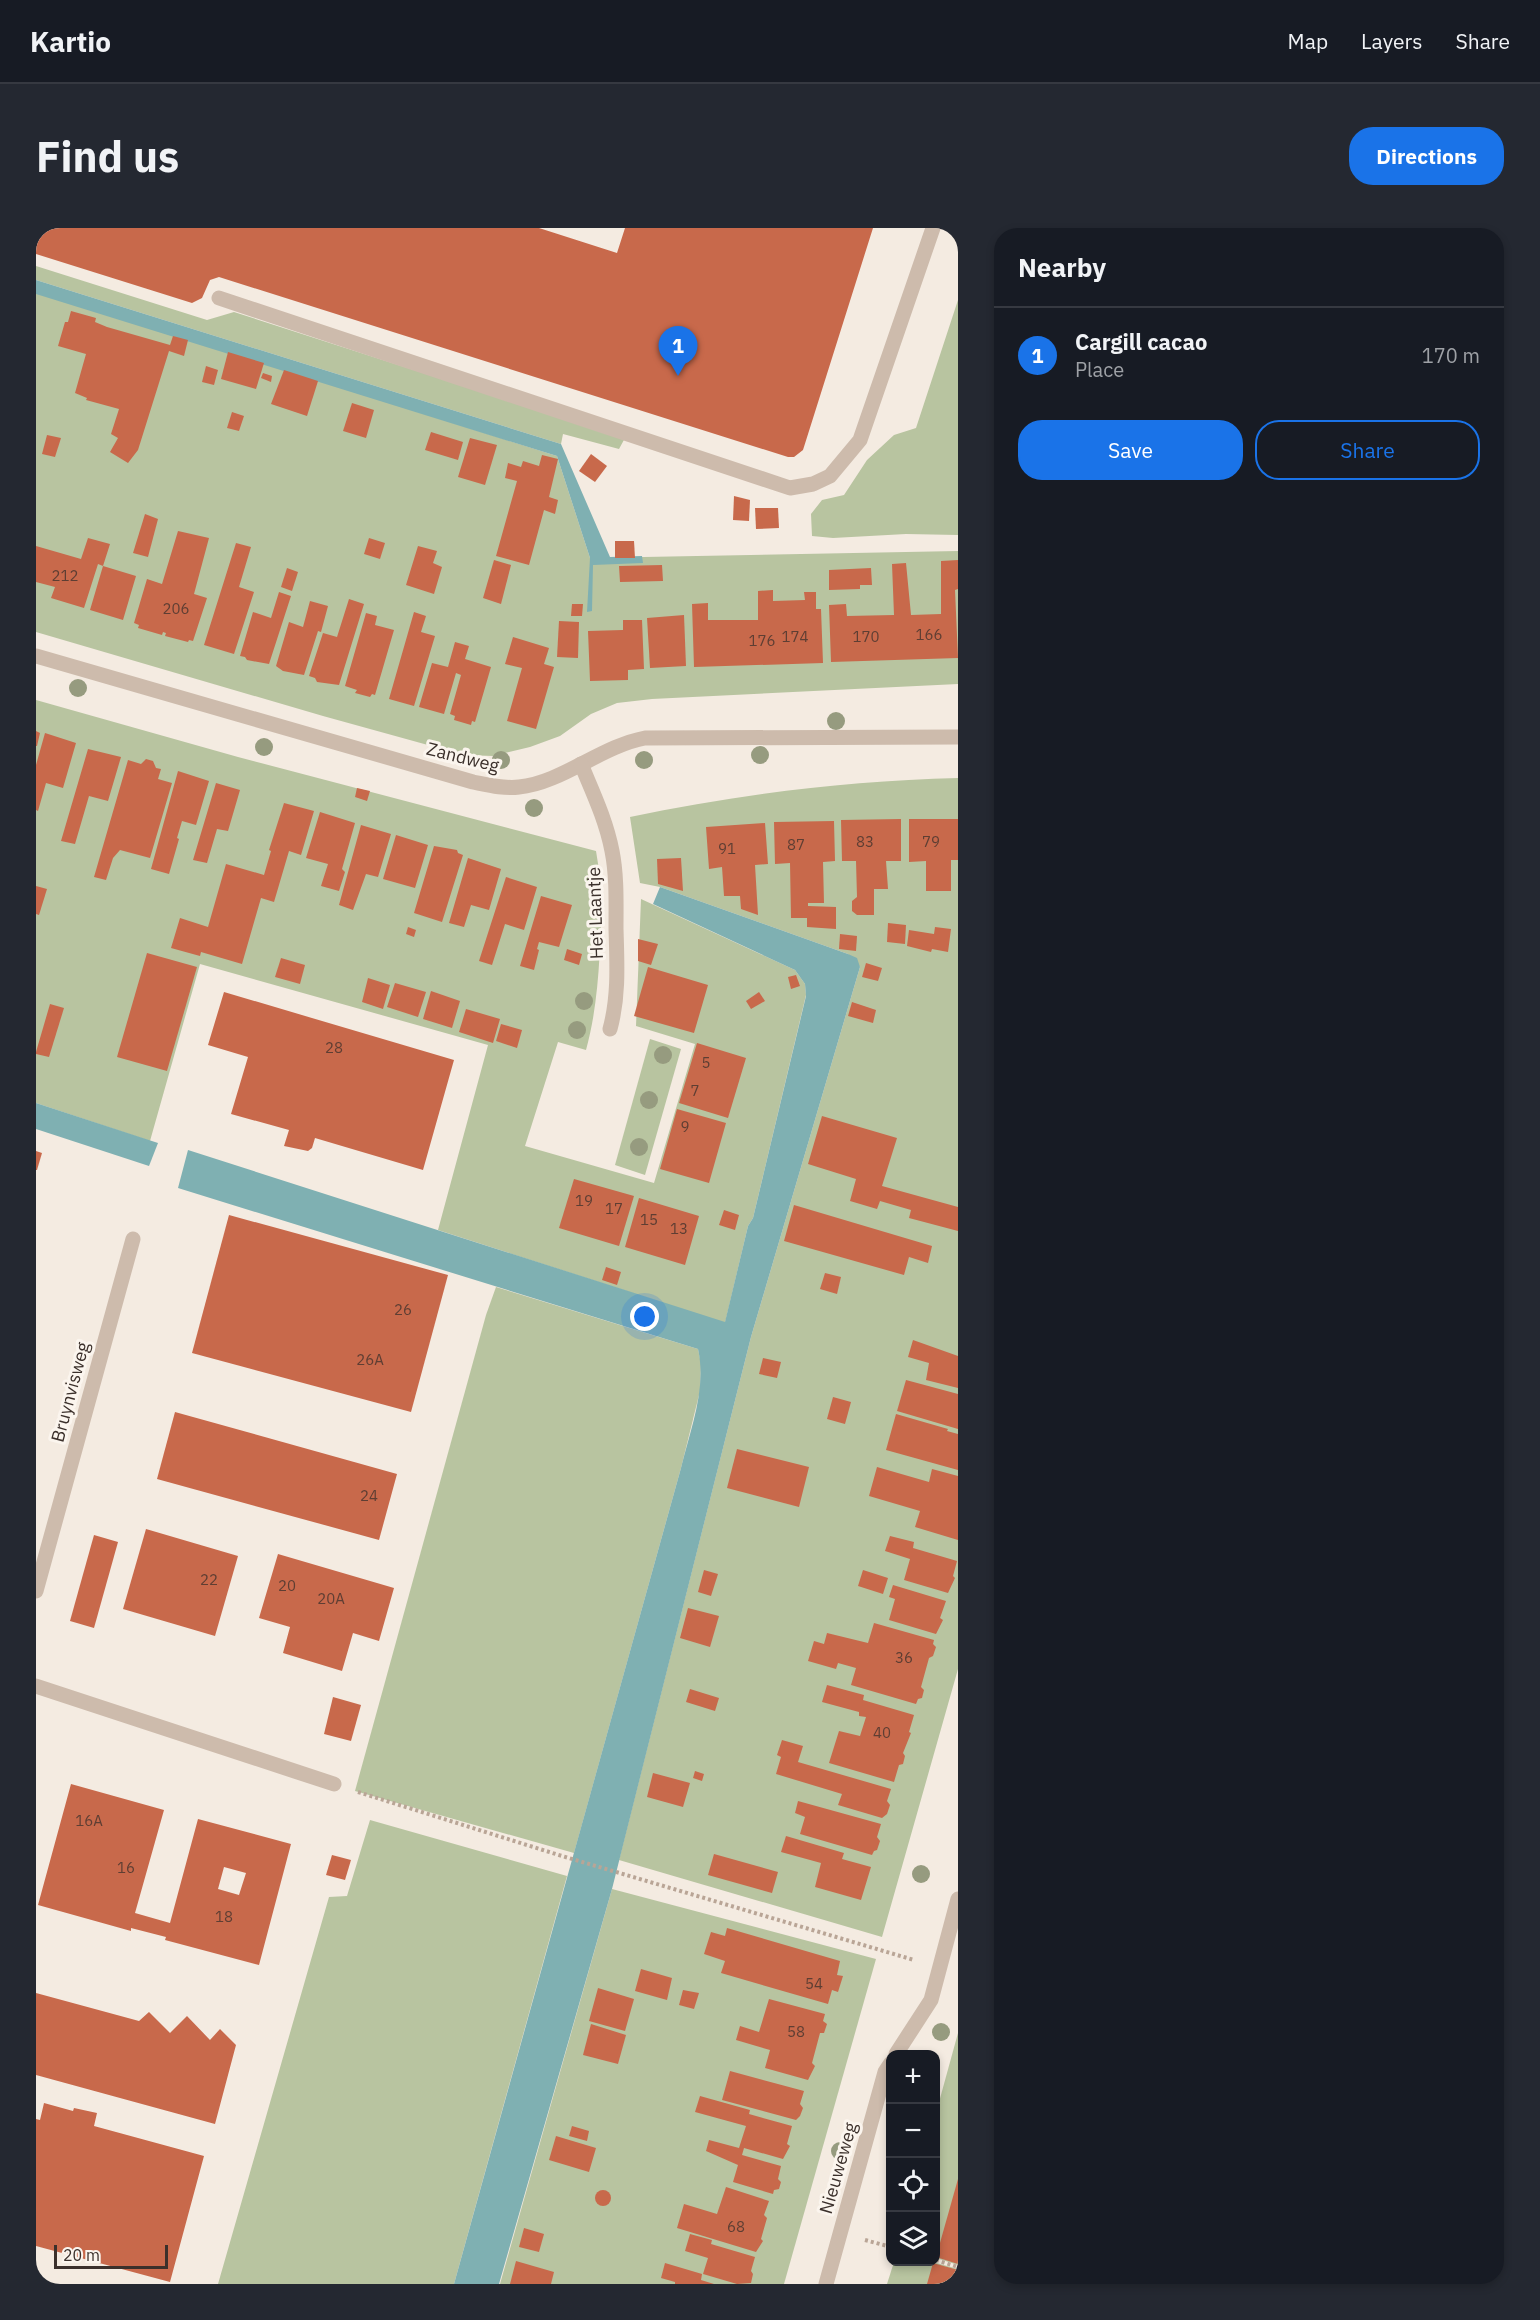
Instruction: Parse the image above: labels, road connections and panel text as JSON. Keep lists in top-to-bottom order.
{
  "streets": {
    "street": [
      "Zandweg",
      "Het Laantje",
      "Bruynvisweg",
      "Nieuweweg"
    ]
  },
  "crossings": [
    ["Zandweg", "Het Laantje"]
  ],
  "house_numbers": [
    "212",
    "206",
    "166",
    "174",
    "170",
    "176",
    "83",
    "79",
    "87",
    "91",
    "28",
    "5",
    "7",
    "9",
    "19",
    "17",
    "15",
    "13",
    "26",
    "26A",
    "24",
    "22",
    "20",
    "20A",
    "36",
    "40",
    "16A",
    "16",
    "18",
    "54",
    "58",
    "68"
  ],
  "scale_bar": "20 m",
  "page": {
    "header": "Kartio",
    "nav": ["Map", "Layers", "Share"],
    "buttons": [
      "Directions",
      ["Save", "Share"]
    ],
    "title": "Find us",
    "heading": "Nearby",
    "list": [
      {
        "mark": "1",
        "name": "Cargill cacao",
        "note": "Place",
        "value": "170 m"
      }
    ],
    "pins": "1",
    "map_buttons": ["+", "−"],
    "scale": "20 m"
  }
}
